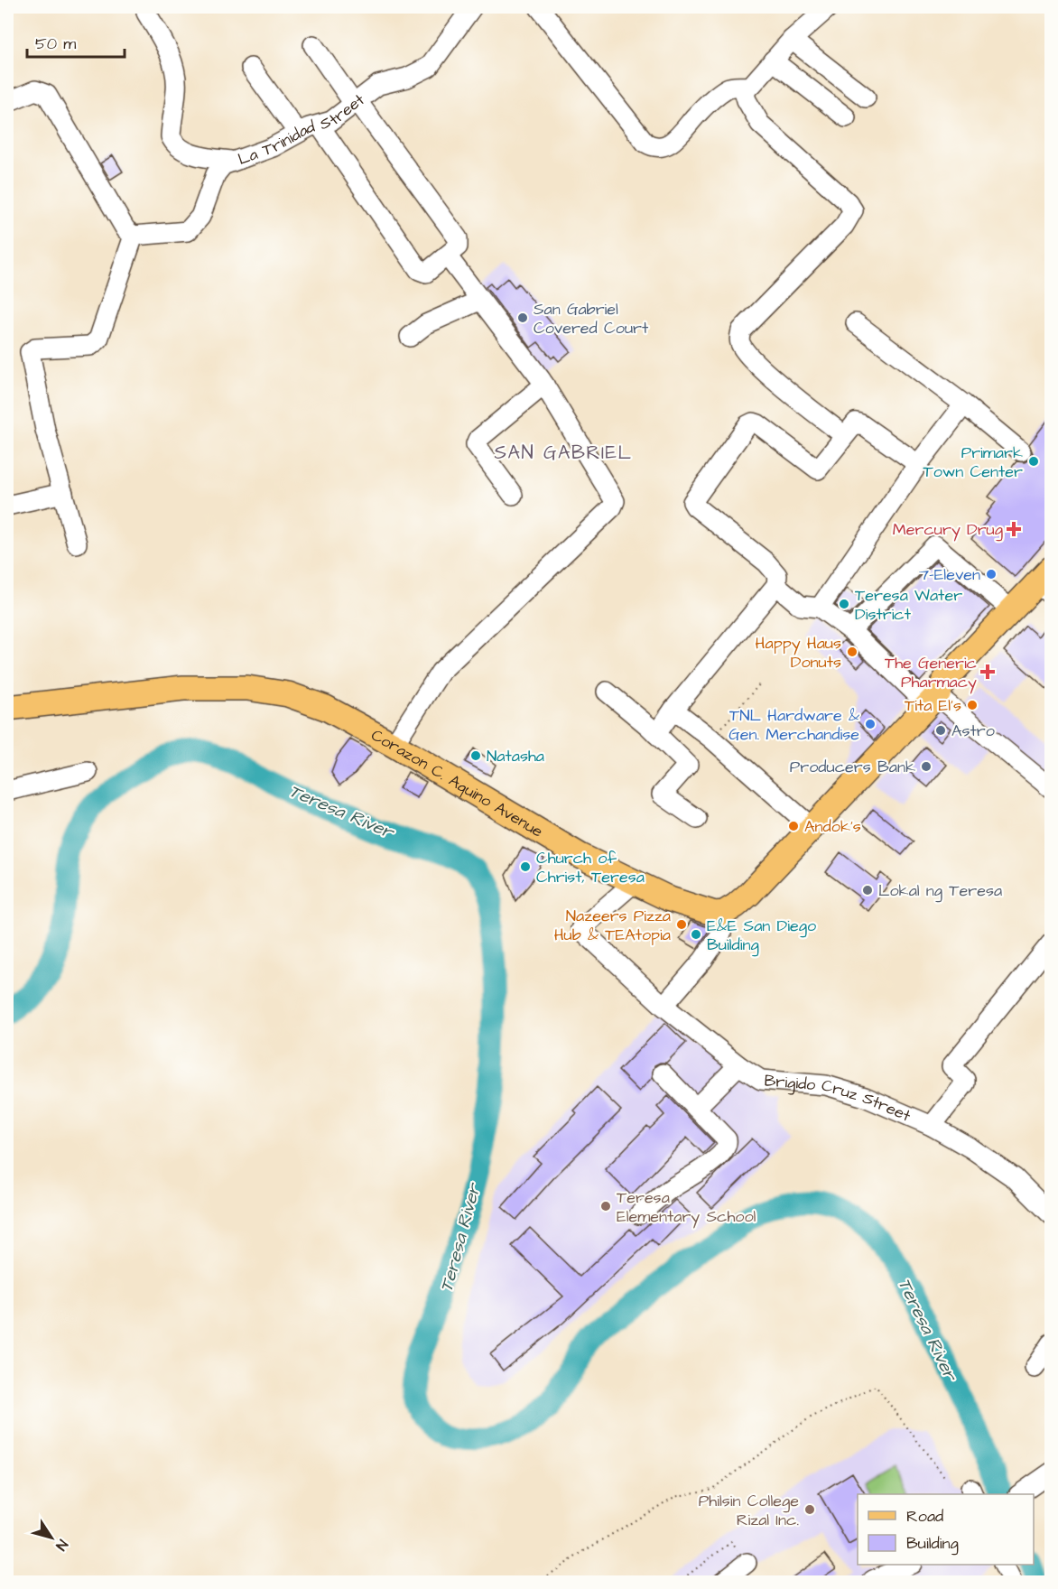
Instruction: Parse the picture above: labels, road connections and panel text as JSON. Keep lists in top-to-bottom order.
{
  "streets": {
    "main road": ["Corazon C. Aquino Avenue"],
    "street": ["La Trinidad Street", "Brigido Cruz Street"]
  },
  "crossings": [
    ["Corazon C. Aquino Avenue", "Brigido Cruz Street"]
  ],
  "districts": ["SAN GABRIEL"],
  "water": ["Teresa River"],
  "places": {
    "other": [
      "San Gabriel Covered Court",
      "Primark Town Center",
      "7-Eleven",
      "Teresa Water District",
      "Happy Haus Donuts",
      "Tita El's",
      "TNL Hardware & Gen. Merchandise",
      "Astro",
      "Natasha",
      "Producers Bank",
      "Andok's",
      "Church of Christ, Teresa",
      "Lokal ng Teresa",
      "Nazeers Pizza Hub & TEAtopia",
      "E&E San Diego Building",
      "Teresa Elementary School",
      "Philsin College Rizal Inc."
    ],
    "health": ["Mercury Drug", "The Generic Pharmacy"]
  },
  "legend": ["Road", "Building"],
  "scale_bar": "50 m",
  "north": "bottom right"
}
